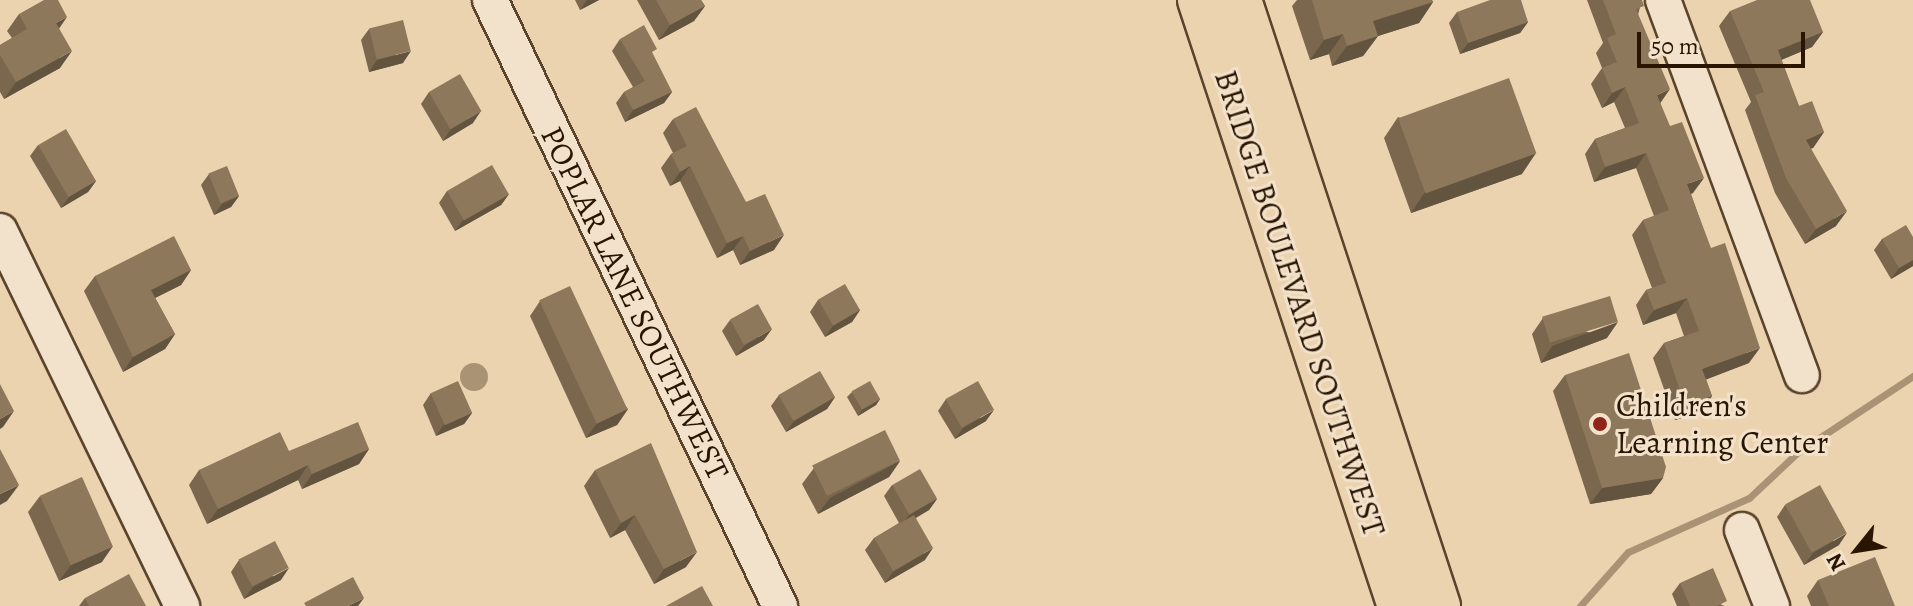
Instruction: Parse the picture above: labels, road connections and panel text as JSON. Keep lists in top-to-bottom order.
{
  "streets": {
    "main road": ["BRIDGE BOULEVARD SOUTHWEST"],
    "street": ["POPLAR LANE SOUTHWEST"]
  },
  "places": ["Children's Learning Center"],
  "scale_bar": "50 m",
  "north": "bottom left"
}
